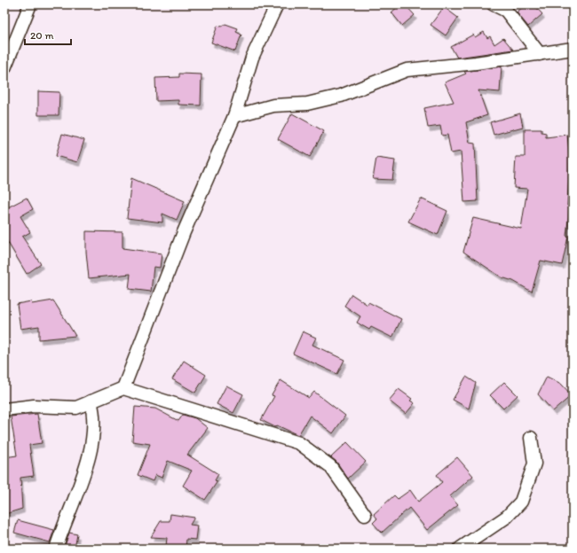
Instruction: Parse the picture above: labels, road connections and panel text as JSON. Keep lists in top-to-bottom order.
{
  "scale_bar": "20 m"
}
